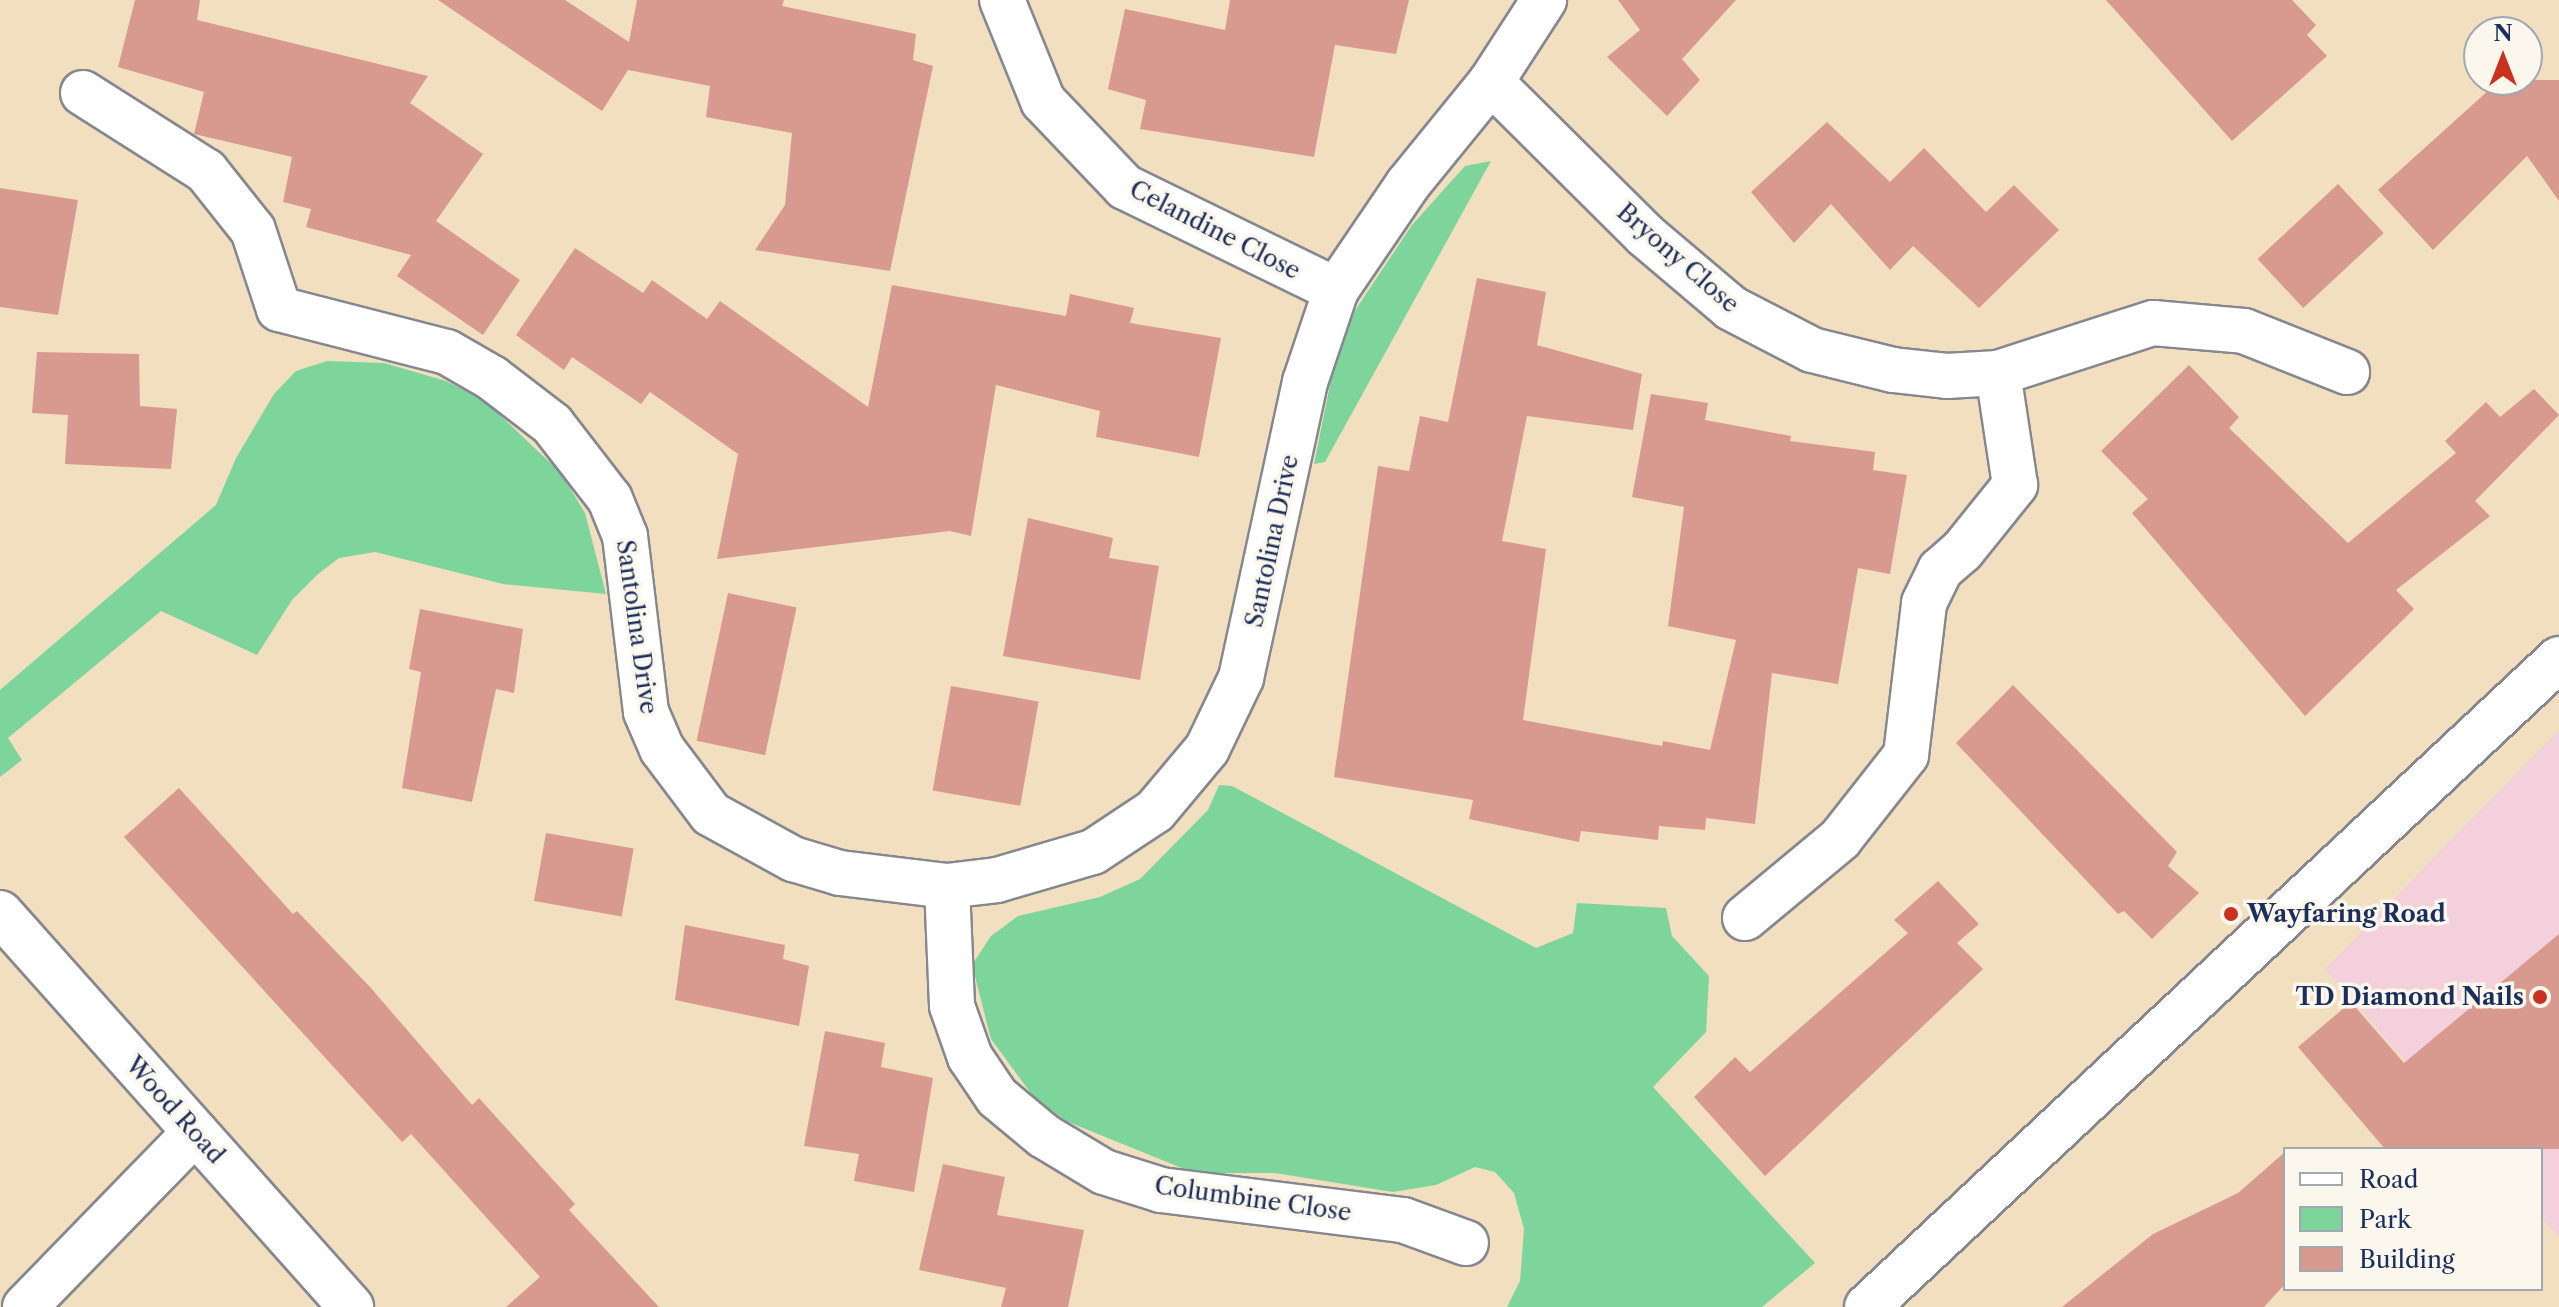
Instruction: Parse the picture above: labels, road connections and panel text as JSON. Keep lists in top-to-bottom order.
{
  "streets": {
    "street": [
      "Celandine Close",
      "Bryony Close",
      "Santolina Drive",
      "Wood Road",
      "Columbine Close"
    ]
  },
  "crossings": [
    ["Celandine Close", "Santolina Drive"],
    ["Bryony Close", "Santolina Drive"],
    ["Santolina Drive", "Columbine Close"]
  ],
  "places": ["Wayfaring Road", "TD Diamond Nails"],
  "legend": ["Road", "Park", "Building"],
  "north": "top"
}
